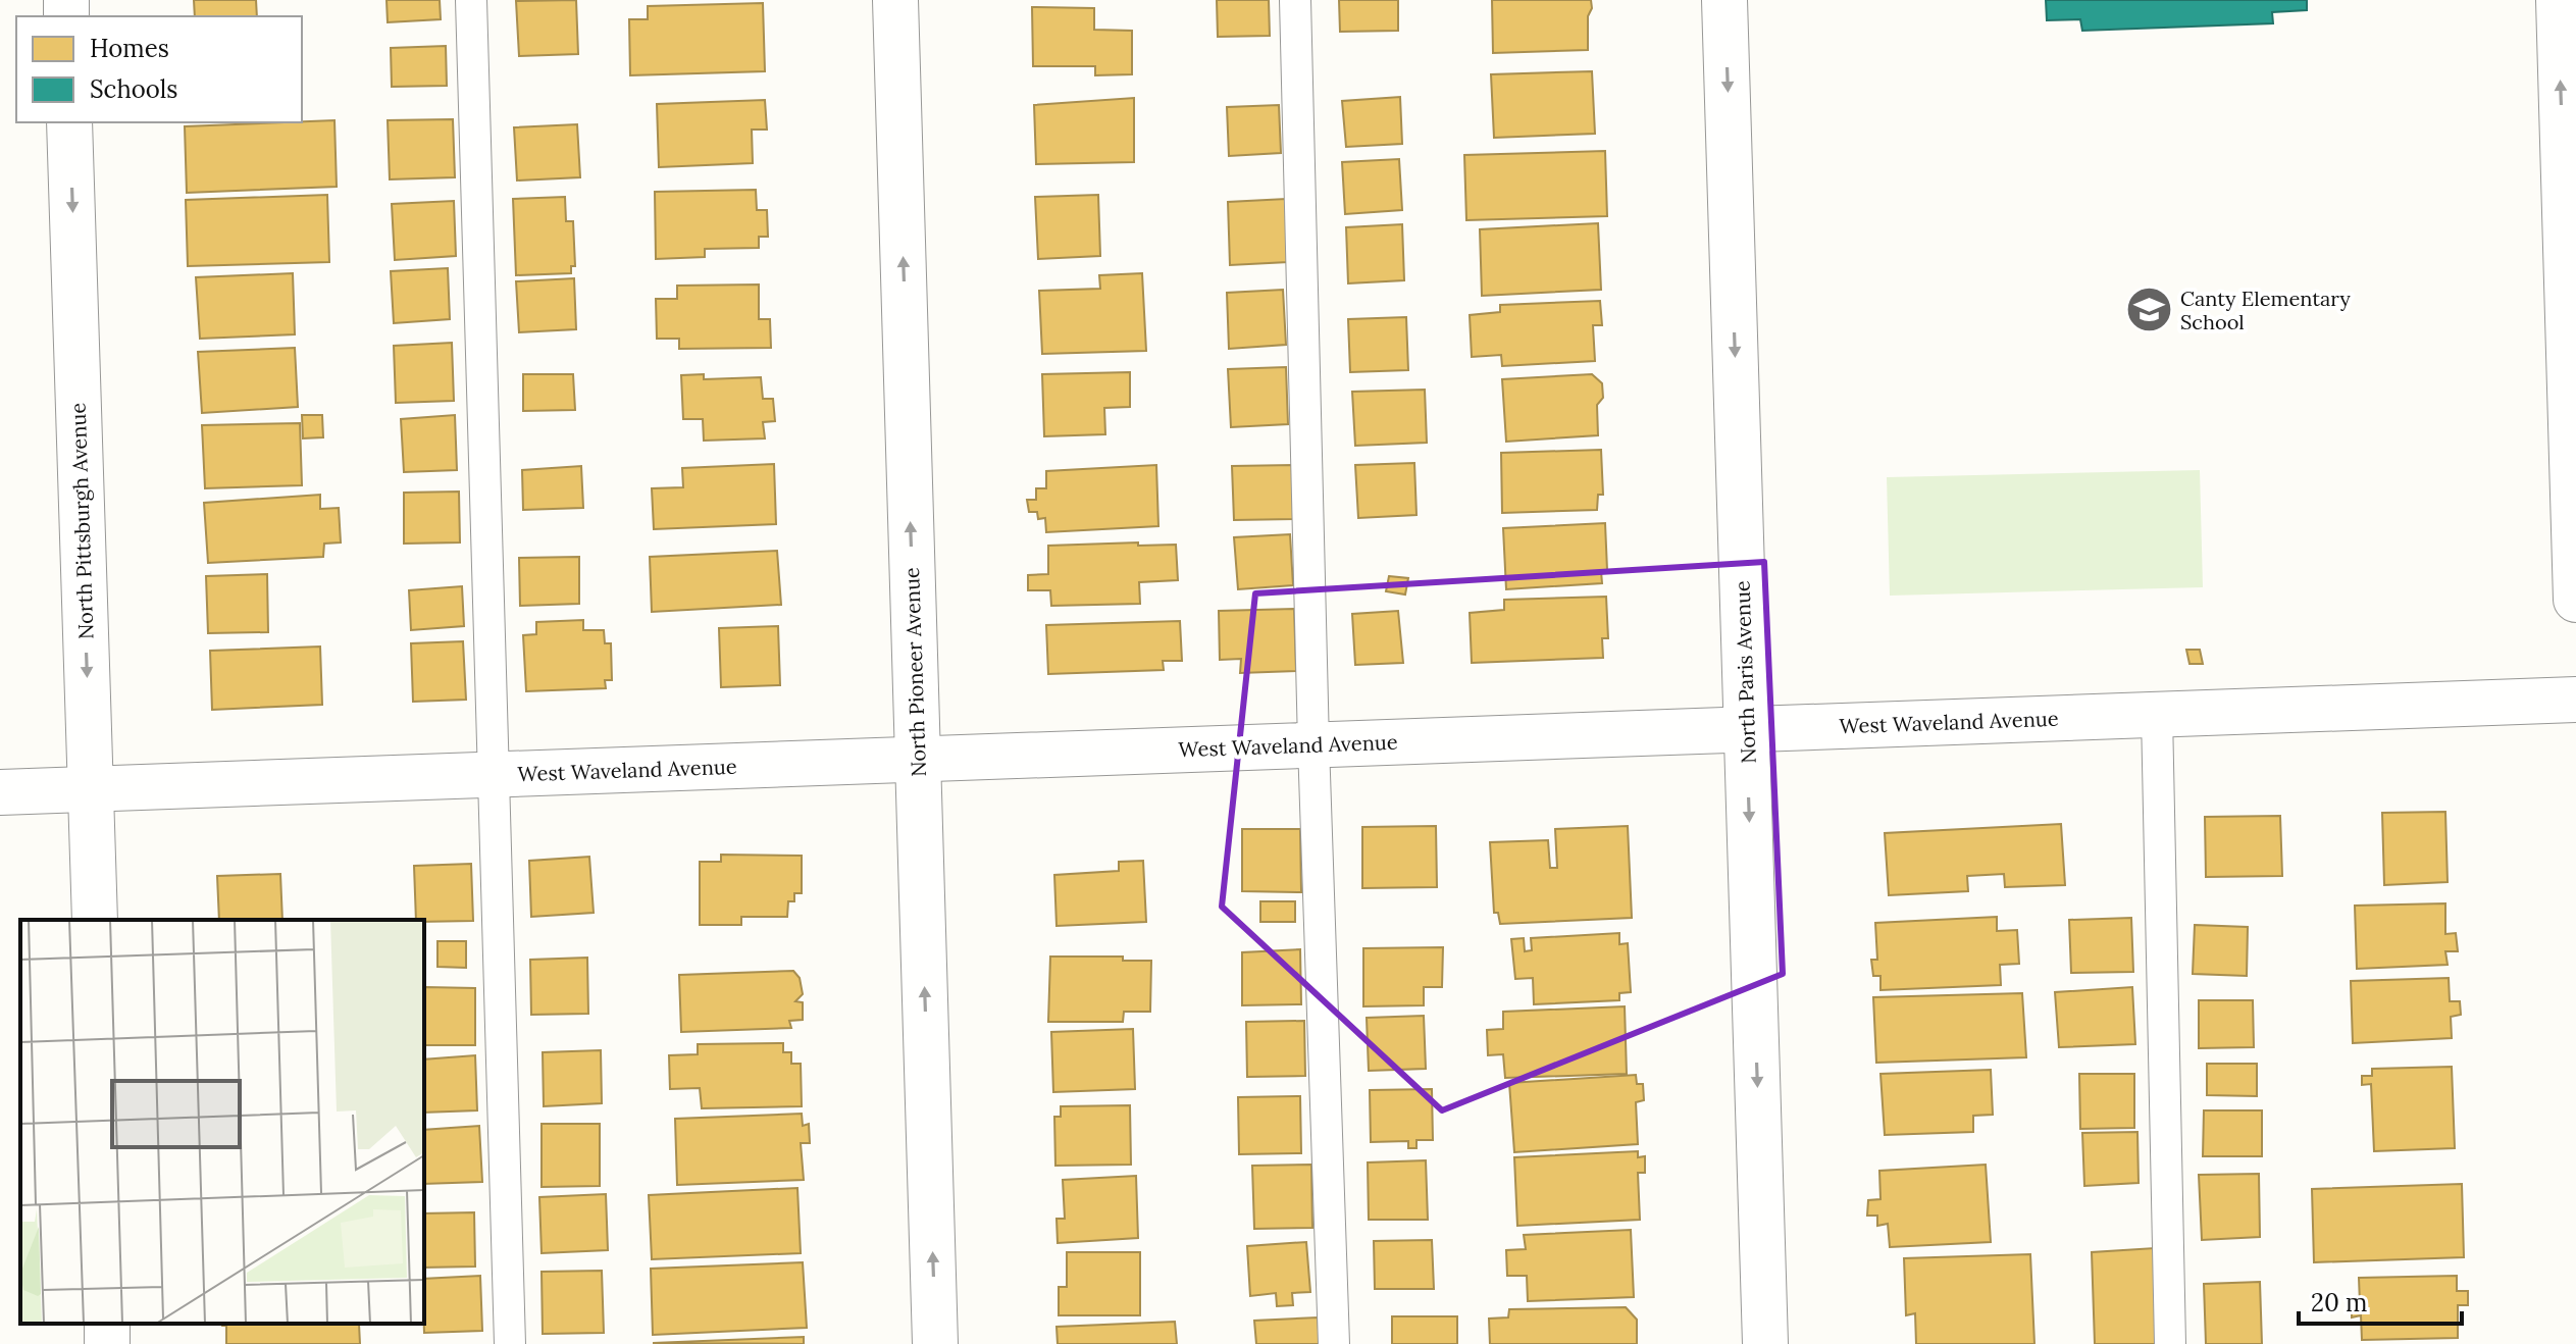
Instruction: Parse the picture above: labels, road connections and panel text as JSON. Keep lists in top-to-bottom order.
{
  "streets": {
    "street": [
      "North Pittsburgh Avenue",
      "North Pioneer Avenue",
      "North Paris Avenue",
      "West Waveland Avenue"
    ]
  },
  "crossings": [
    ["North Pittsburgh Avenue", "West Waveland Avenue"],
    ["North Pioneer Avenue", "West Waveland Avenue"],
    ["North Paris Avenue", "West Waveland Avenue"]
  ],
  "one_way": ["North Pittsburgh Avenue", "North Pioneer Avenue", "North Paris Avenue"],
  "places": {
    "school or university": ["Canty Elementary School"]
  },
  "legend": ["Homes", "Schools"],
  "scale_bar": "20 m"
}
